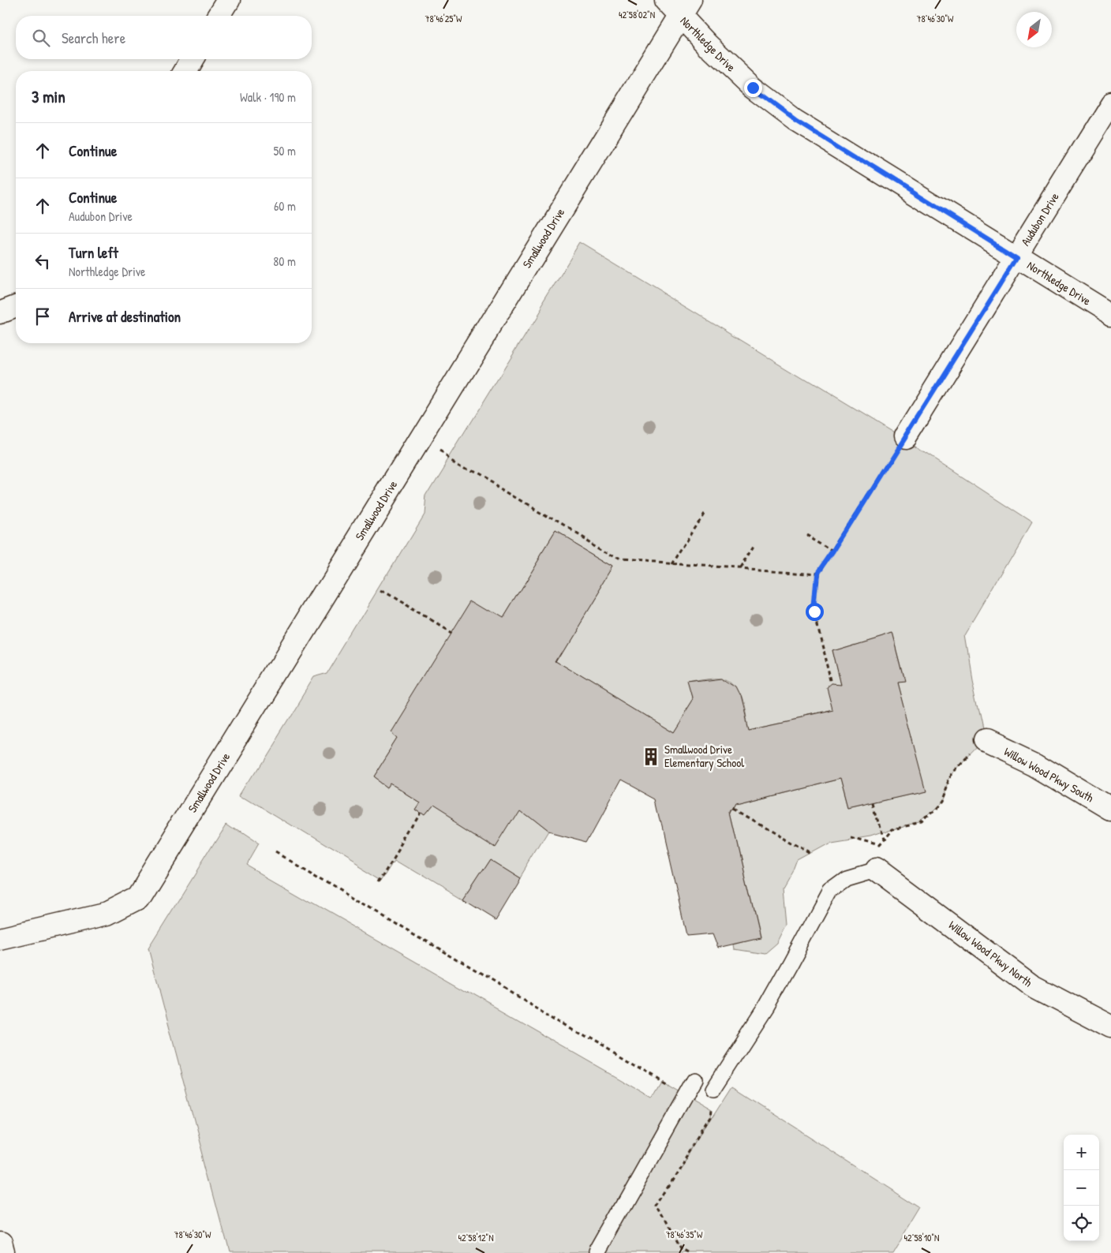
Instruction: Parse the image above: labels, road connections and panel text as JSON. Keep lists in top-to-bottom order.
{
  "streets": {
    "street": [
      "Northledge Drive",
      "Audubon Drive",
      "Smallwood Drive",
      "Willow Wood Pkwy South",
      "Willow Wood Pkwy North"
    ]
  },
  "crossings": [
    ["Northledge Drive", "Audubon Drive"],
    ["Northledge Drive", "Smallwood Drive"]
  ],
  "places": {
    "building": ["Smallwood Drive Elementary School"]
  },
  "north": "bottom left",
  "page": {
    "search": "Search here",
    "heading": ["3 min", "Walk · 190 m"],
    "list": [
      ["Continue", "50 m"],
      ["Continue", "Audubon Drive", "60 m"],
      ["Turn left", "Northledge Drive", "80 m"],
      "Arrive at destination"
    ],
    "map_buttons": ["+", "−"]
  },
  "coordinates": [
    "42°58'02\"N",
    "78°46'25\"W",
    "78°46'30\"W",
    "78°46'35\"W",
    "42°58'12\"N",
    "42°58'10\"N"
  ]
}
